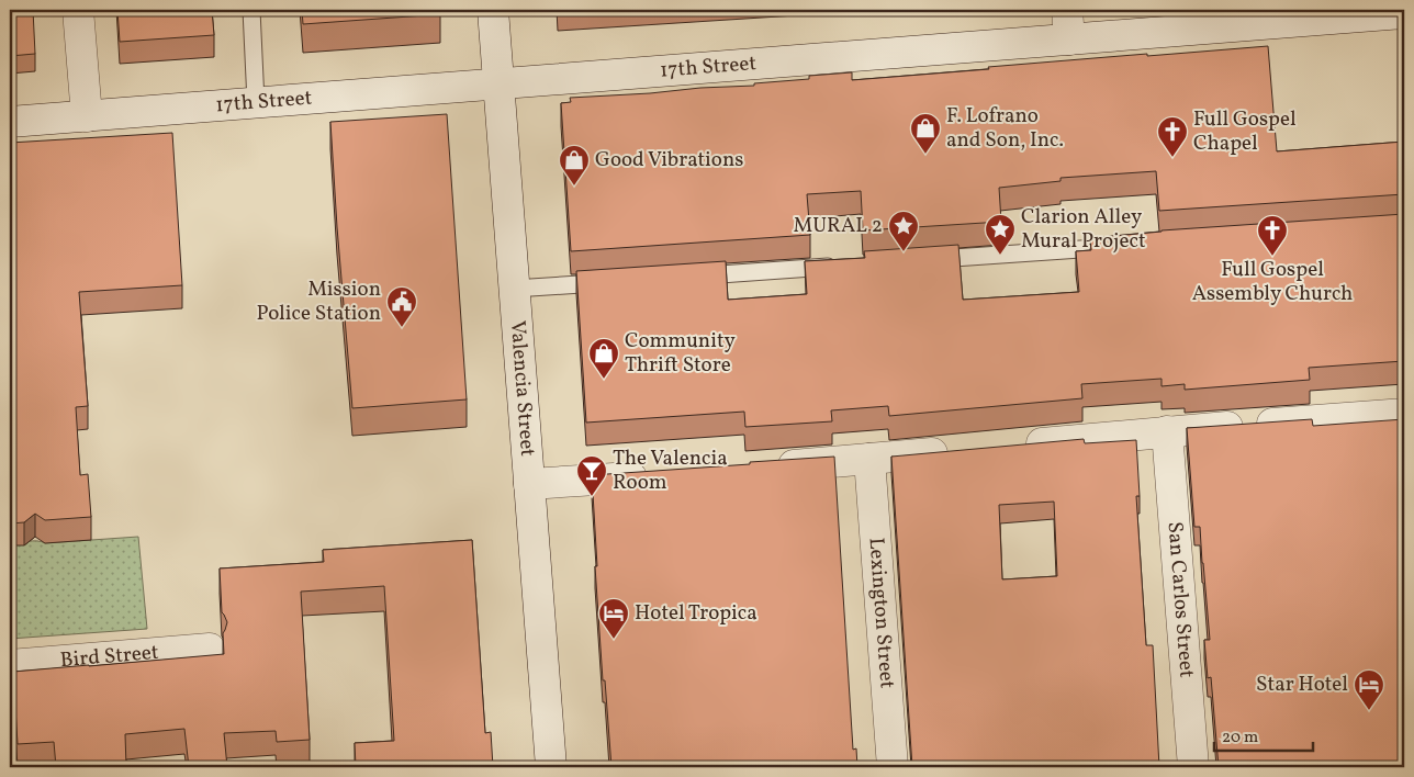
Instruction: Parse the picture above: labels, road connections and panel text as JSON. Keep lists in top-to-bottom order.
{
  "streets": {
    "street": [
      "17th Street",
      "Valencia Street",
      "San Carlos Street",
      "Lexington Street",
      "Bird Street"
    ]
  },
  "crossings": [
    ["17th Street", "Valencia Street"]
  ],
  "places": {
    "shop": ["F. Lofrano and Son, Inc.", "Good Vibrations", "Community Thrift Store"],
    "church": ["Full Gospel Chapel", "Full Gospel Assembly Church"],
    "place": ["MURAL 2", "Clarion Alley Mural Project"],
    "public building": ["Mission Police Station"],
    "bar": ["The Valencia Room"],
    "hotel": ["Hotel Tropica", "Star Hotel"]
  },
  "scale_bar": "20 m"
}
